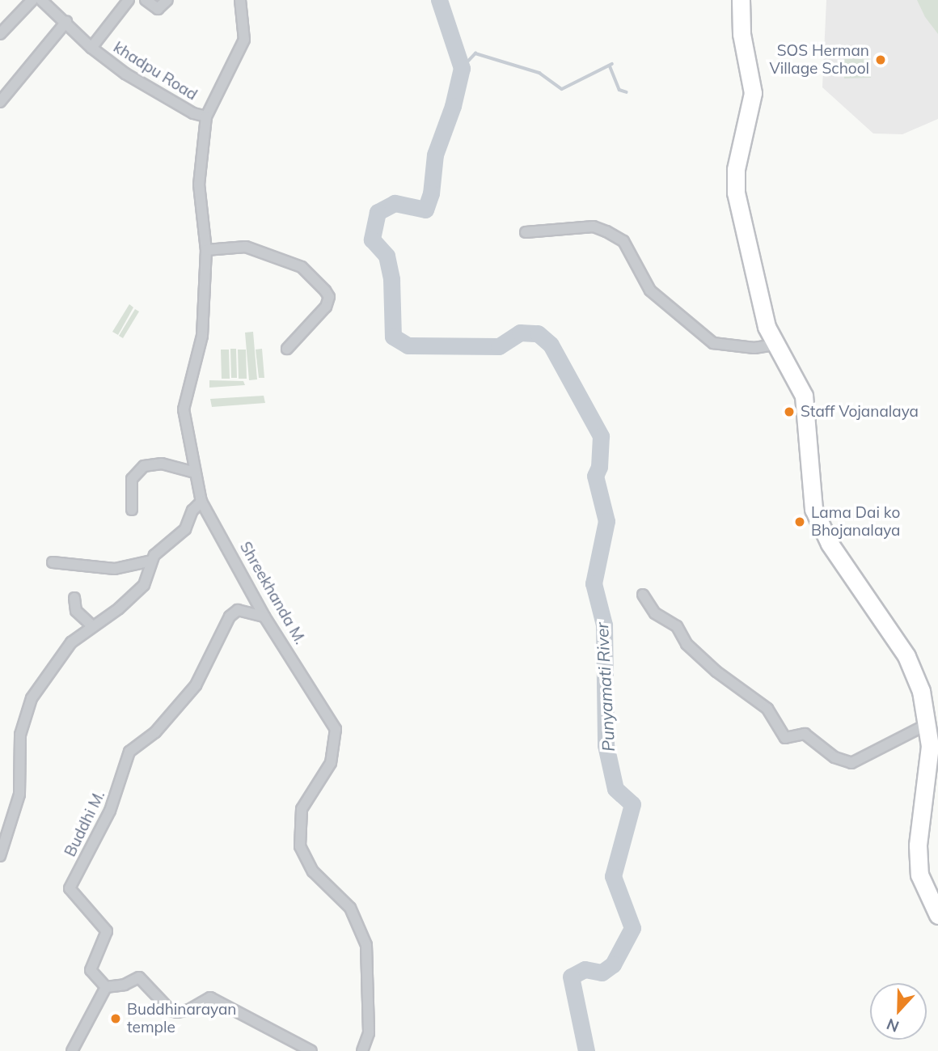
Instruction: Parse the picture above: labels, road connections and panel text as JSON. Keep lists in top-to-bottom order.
{
  "streets": {
    "street": ["khadpu Road", "Shreekhanda M.", "Buddhi M."]
  },
  "crossings": [
    ["khadpu Road", "Shreekhanda M."],
    ["Shreekhanda M.", "Buddhi M."]
  ],
  "water": ["Punyamati River"],
  "places": [
    "SOS Herman Village School",
    "Staff Vojanalaya",
    "Lama Dai ko Bhojanalaya",
    "Buddhinarayan temple"
  ],
  "north": "bottom"
}
